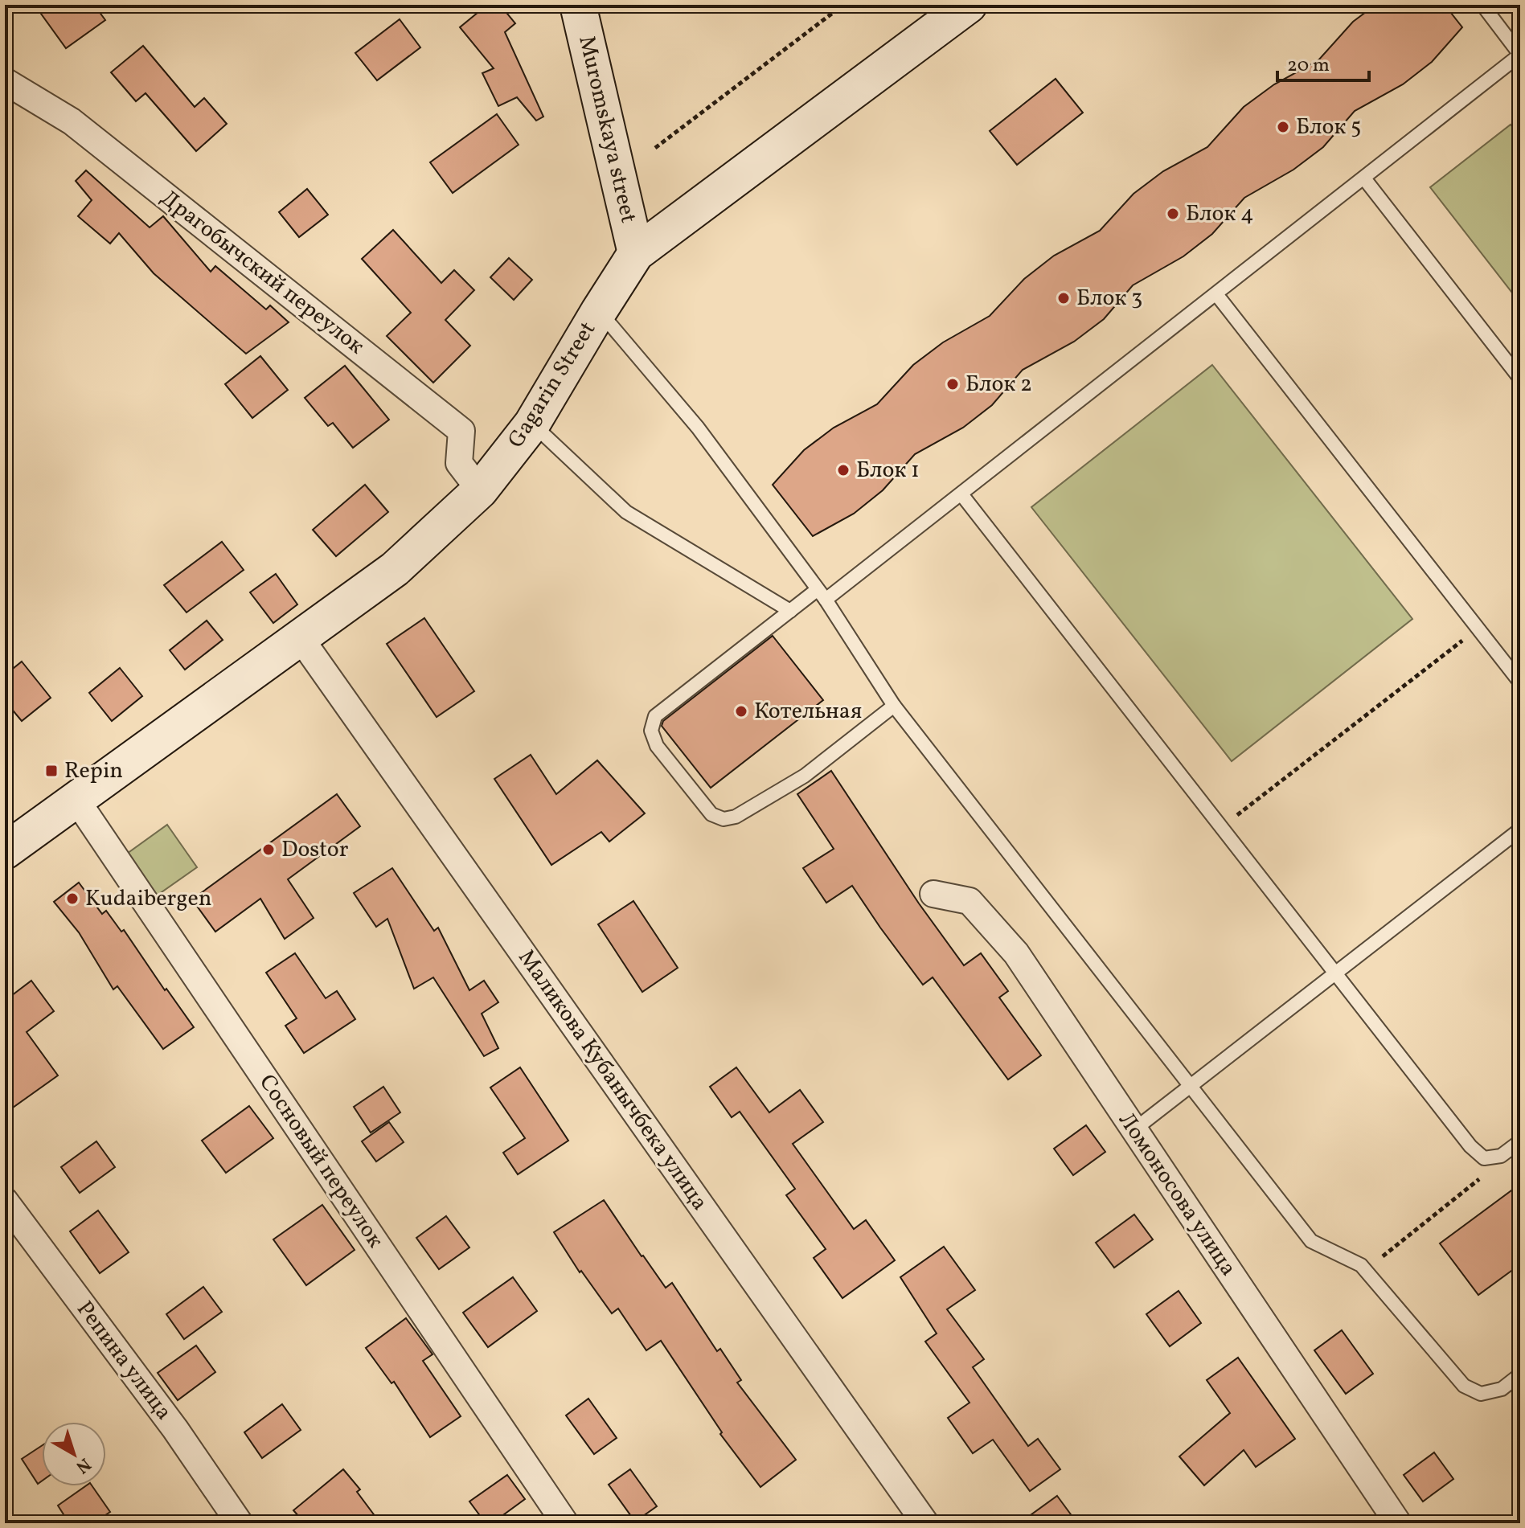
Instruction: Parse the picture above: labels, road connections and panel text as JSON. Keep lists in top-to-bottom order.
{
  "streets": {
    "main road": ["Muromskaya street", "Gagarin Street"],
    "street": [
      "Драгобычский переулок",
      "Маликова Кубанычбека улица",
      "Сосновый переулок",
      "Ломоносова улица",
      "Репина улица"
    ]
  },
  "crossings": [
    ["Muromskaya street", "Gagarin Street"],
    ["Драгобычский переулок", "Gagarin Street"],
    ["Gagarin Street", "Маликова Кубанычбека улица"],
    ["Gagarin Street", "Сосновый переулок"]
  ],
  "places": {
    "other": [
      "Блок 5",
      "Блок 4",
      "Блок 3",
      "Блок 2",
      "Блок 1",
      "Котельная",
      "Dostor",
      "Kudaibergen"
    ],
    "transit": ["Repin"]
  },
  "scale_bar": "20 m",
  "north": "bottom right"
}
